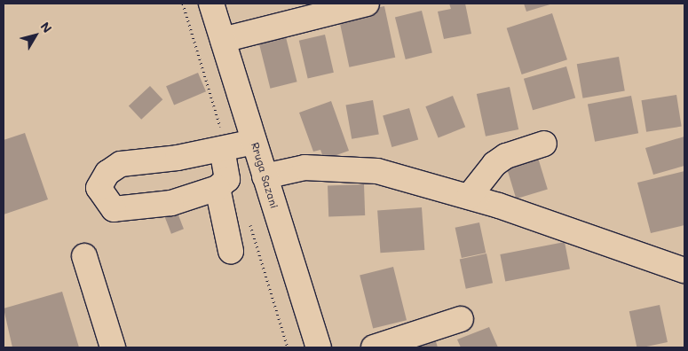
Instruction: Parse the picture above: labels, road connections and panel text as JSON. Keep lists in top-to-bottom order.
{
  "streets": {
    "street": ["Rruga Sazani"]
  },
  "north": "top right"
}
